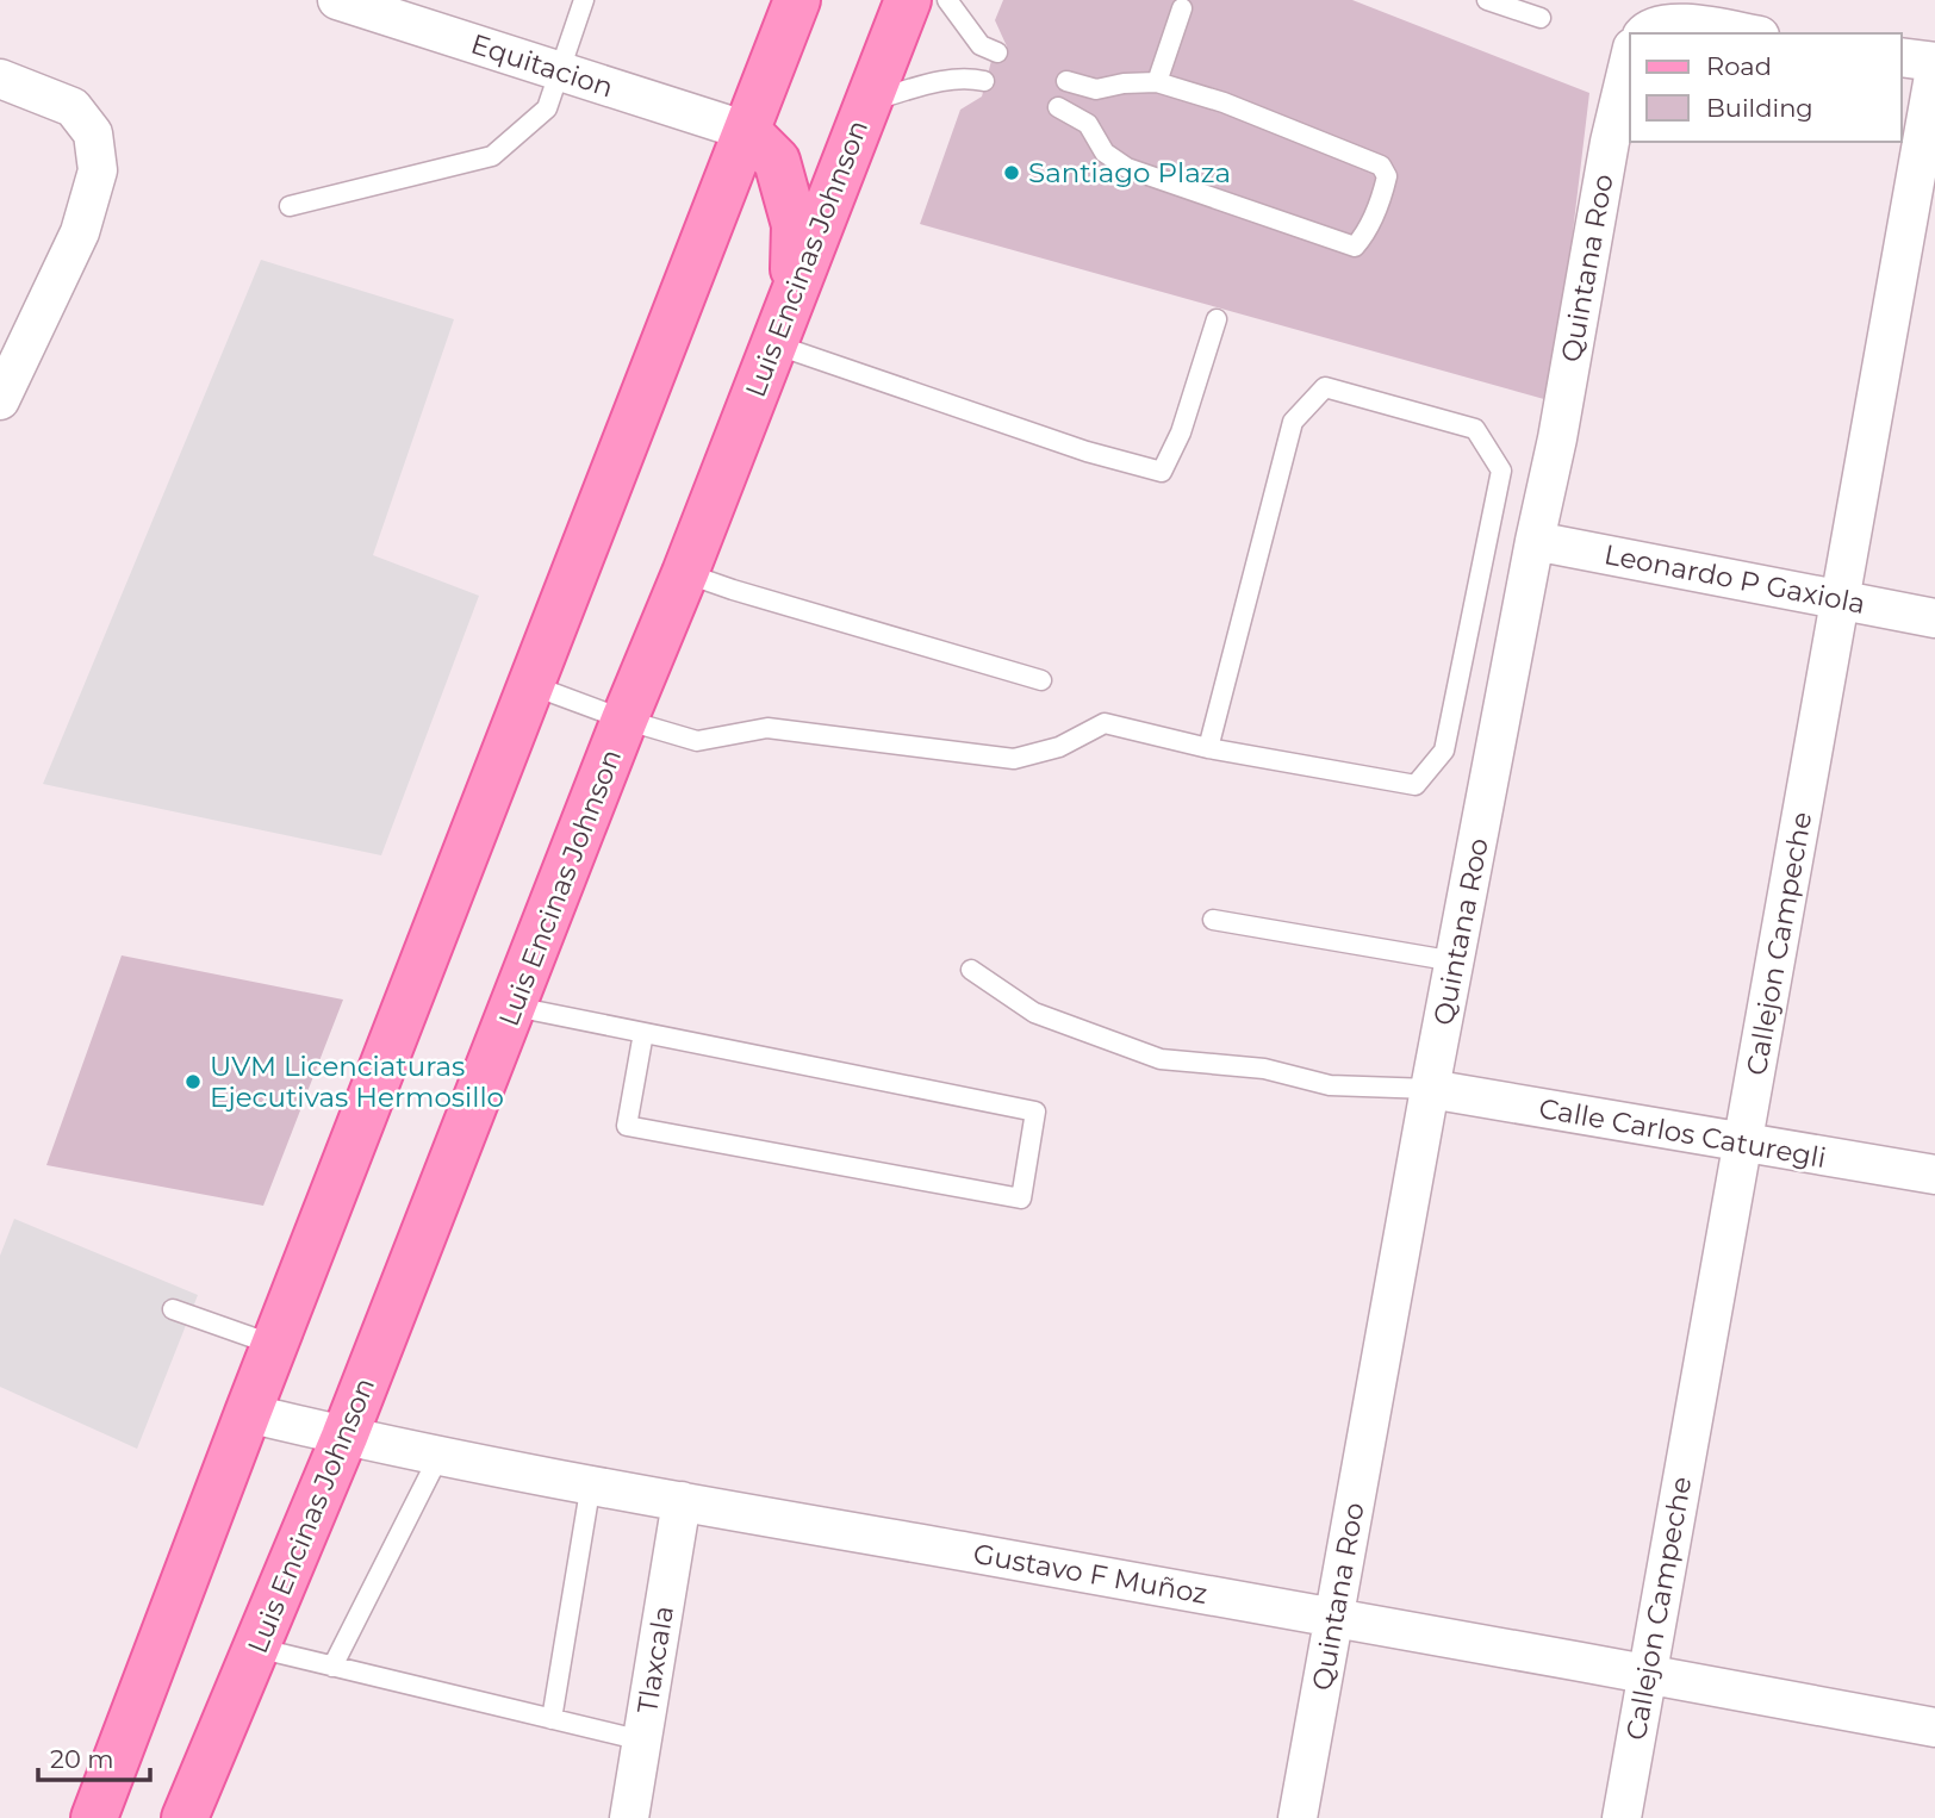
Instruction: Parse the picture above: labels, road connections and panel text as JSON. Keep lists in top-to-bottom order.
{
  "streets": {
    "main road": ["Luis Encinas Johnson"],
    "street": [
      "Equitacion",
      "Quintana Roo",
      "Leonardo P Gaxiola",
      "Callejon Campeche",
      "Calle Carlos Caturegli",
      "Gustavo F Muñoz",
      "Tlaxcala"
    ]
  },
  "crossings": [
    ["Luis Encinas Johnson", "Gustavo F Muñoz"],
    ["Quintana Roo", "Leonardo P Gaxiola"],
    ["Quintana Roo", "Calle Carlos Caturegli"],
    ["Quintana Roo", "Gustavo F Muñoz"],
    ["Leonardo P Gaxiola", "Callejon Campeche"],
    ["Callejon Campeche", "Calle Carlos Caturegli"],
    ["Callejon Campeche", "Gustavo F Muñoz"],
    ["Gustavo F Muñoz", "Tlaxcala"]
  ],
  "places": ["Santiago Plaza", "UVM Licenciaturas Ejecutivas Hermosillo"],
  "legend": ["Road", "Building"],
  "scale_bar": "20 m"
}
